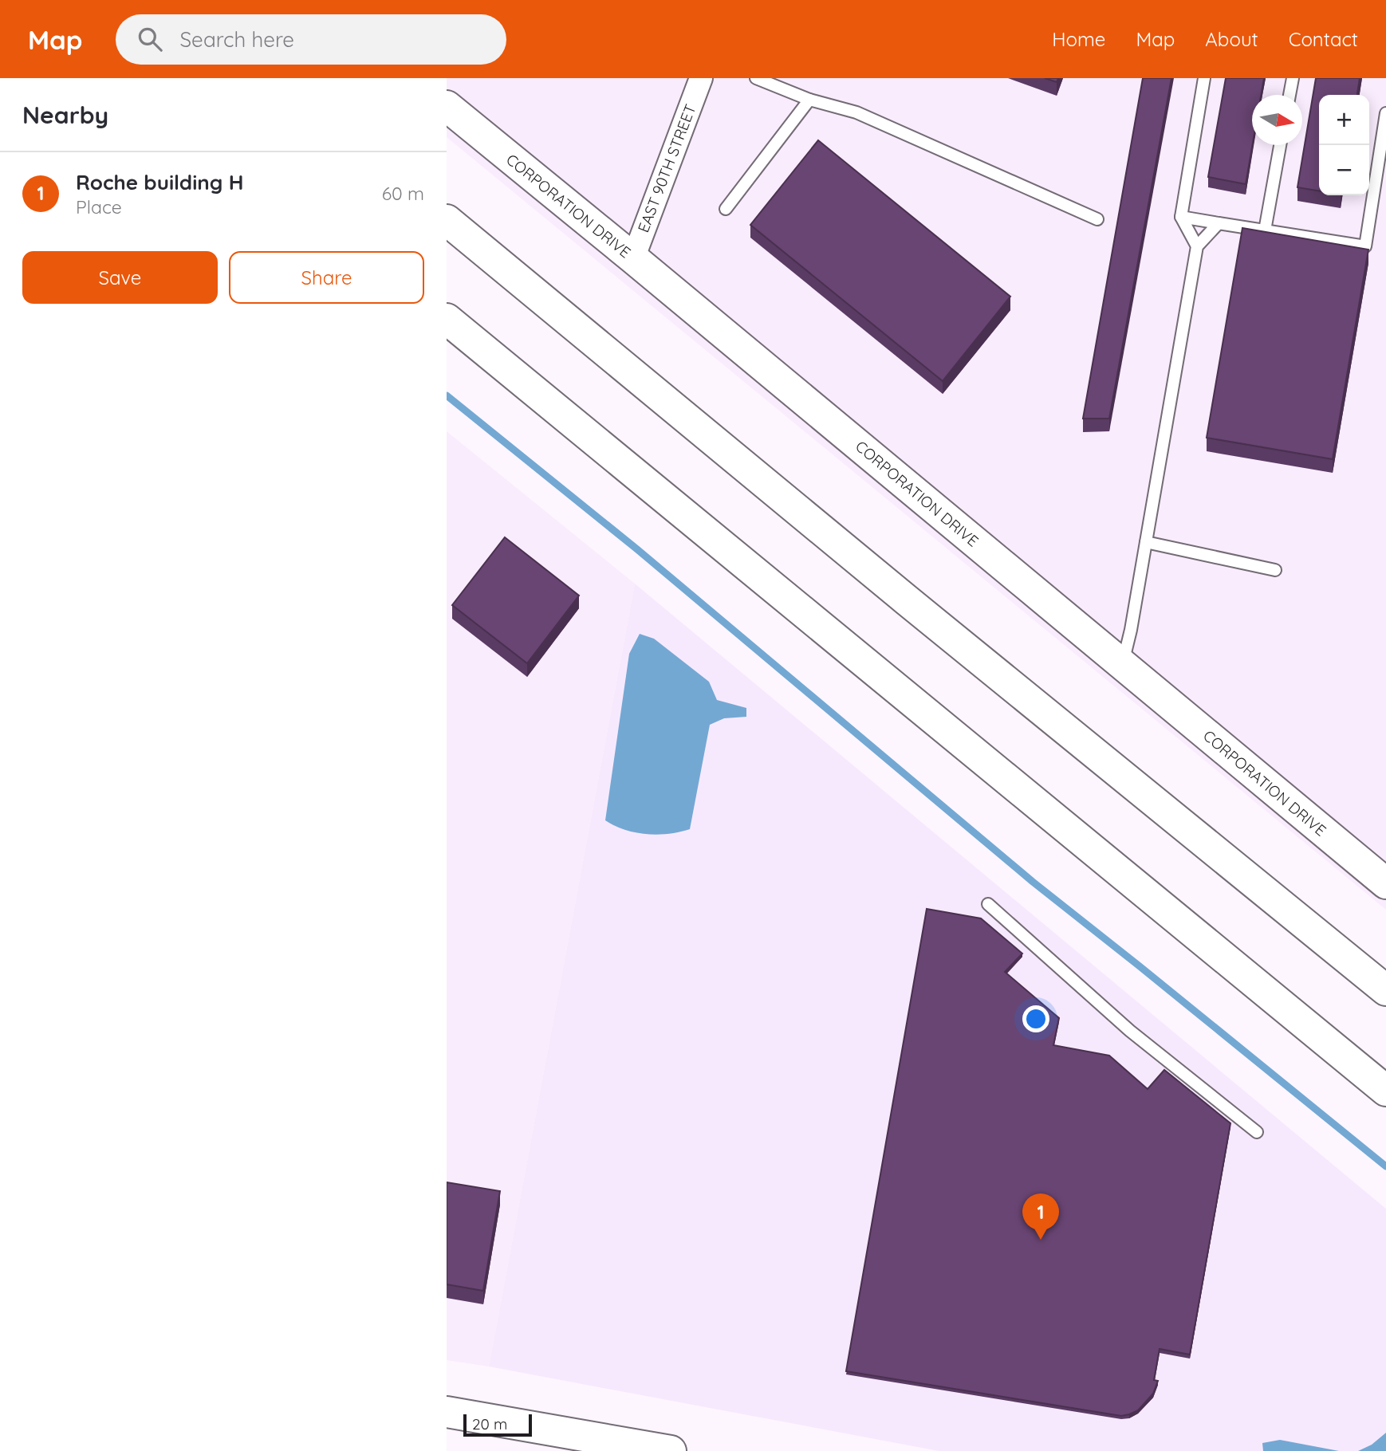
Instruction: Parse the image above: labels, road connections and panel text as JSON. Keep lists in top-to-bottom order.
{
  "streets": {
    "main road": ["CORPORATION DRIVE"],
    "street": ["EAST 90TH STREET"]
  },
  "crossings": [
    ["EAST 90TH STREET", "CORPORATION DRIVE"]
  ],
  "scale_bar": "20 m",
  "north": "right",
  "page": {
    "header": "Map",
    "search": "Search here",
    "nav": [
      "Home",
      "Map",
      "About",
      "Contact"
    ],
    "heading": "Nearby",
    "map_buttons": ["+", "−"],
    "list": [
      {
        "mark": "1",
        "name": "Roche building H",
        "note": "Place",
        "value": "60 m"
      }
    ],
    "buttons": ["Save", "Share"],
    "pins": "1",
    "scale": "20 m"
  }
}
